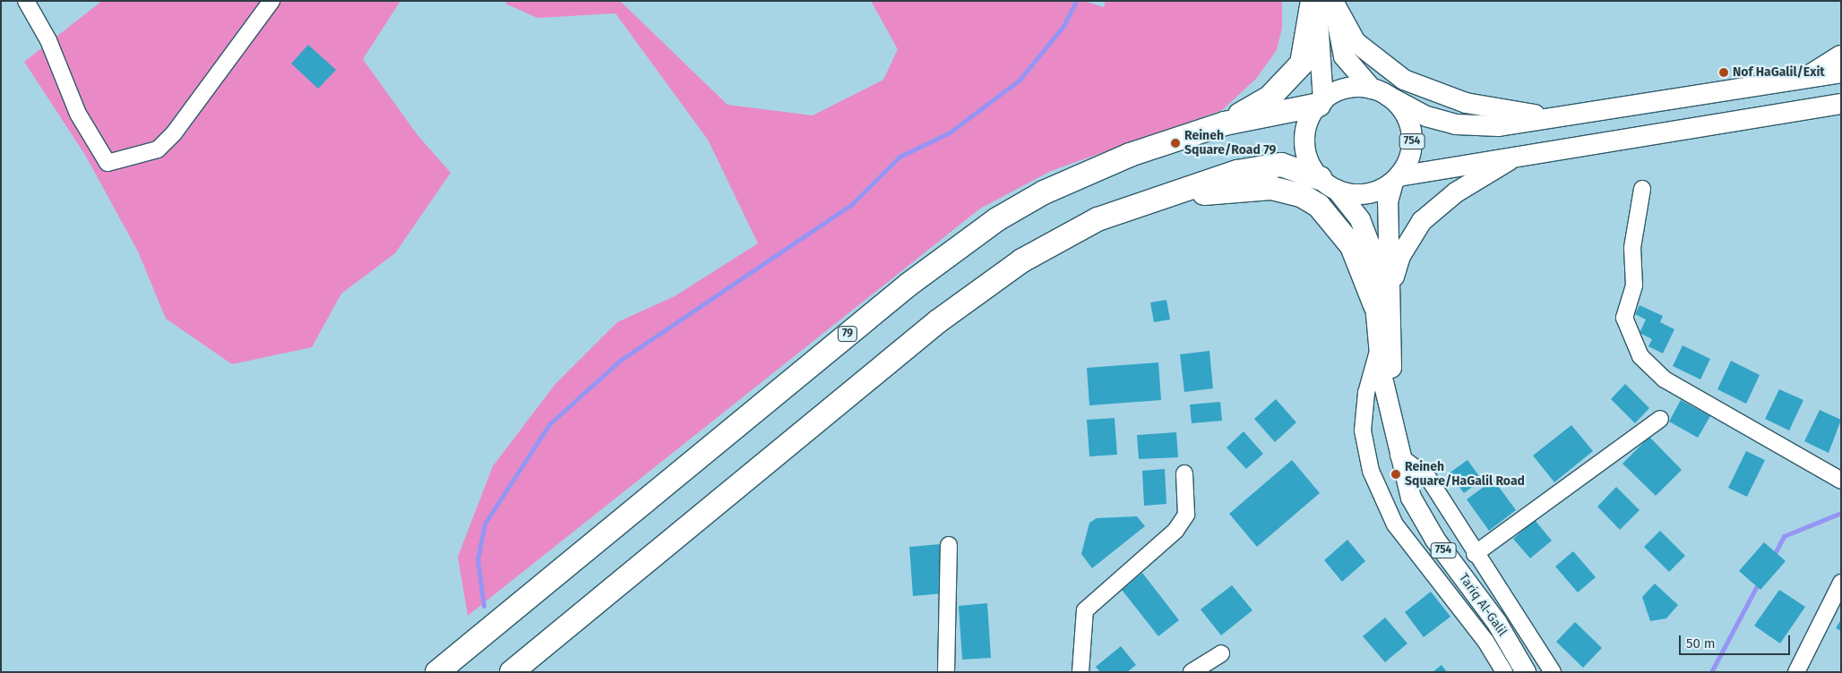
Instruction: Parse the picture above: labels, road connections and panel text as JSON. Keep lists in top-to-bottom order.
{
  "streets": {
    "highway": ["79"],
    "main road": ["754", "Tariq Al-Galil"]
  },
  "crossings": [
    ["754", "79"],
    ["754", "Tariq Al-Galil"]
  ],
  "places": ["Nof HaGalil/Exit", "Reineh Square/Road 79", "Reineh Square/HaGalil Road"],
  "scale_bar": "50 m"
}
